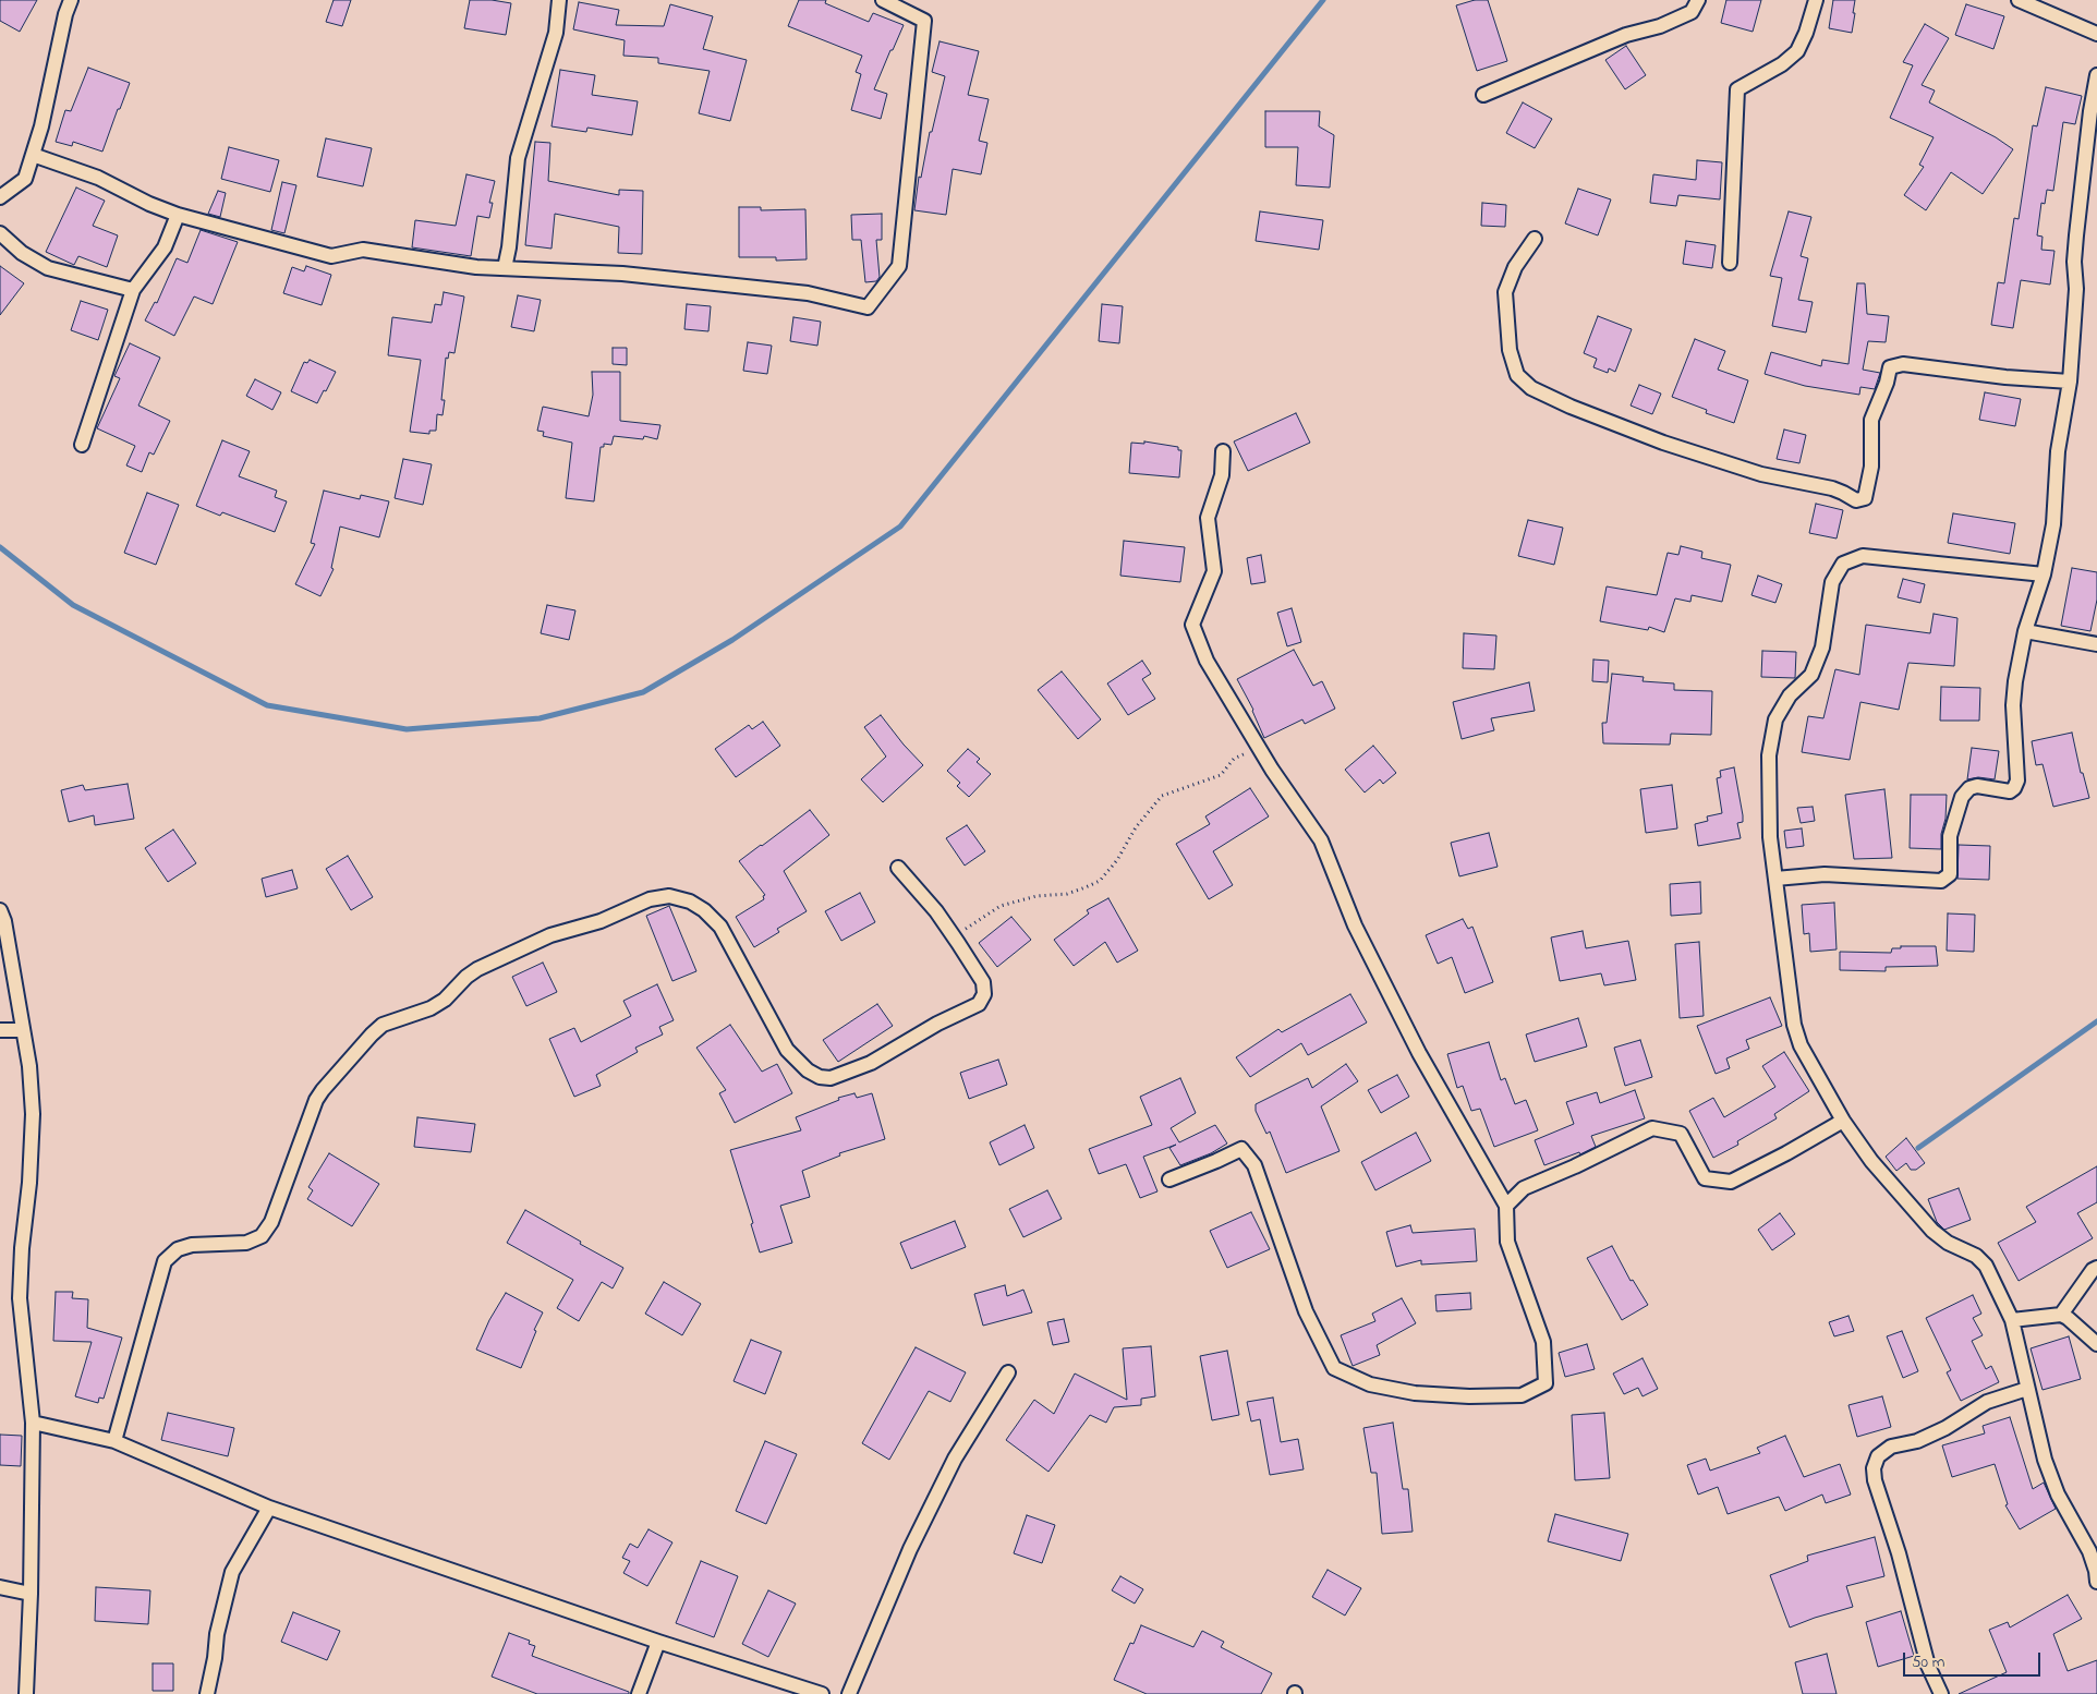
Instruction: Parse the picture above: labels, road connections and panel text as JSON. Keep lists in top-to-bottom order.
{
  "scale_bar": "50 m"
}
